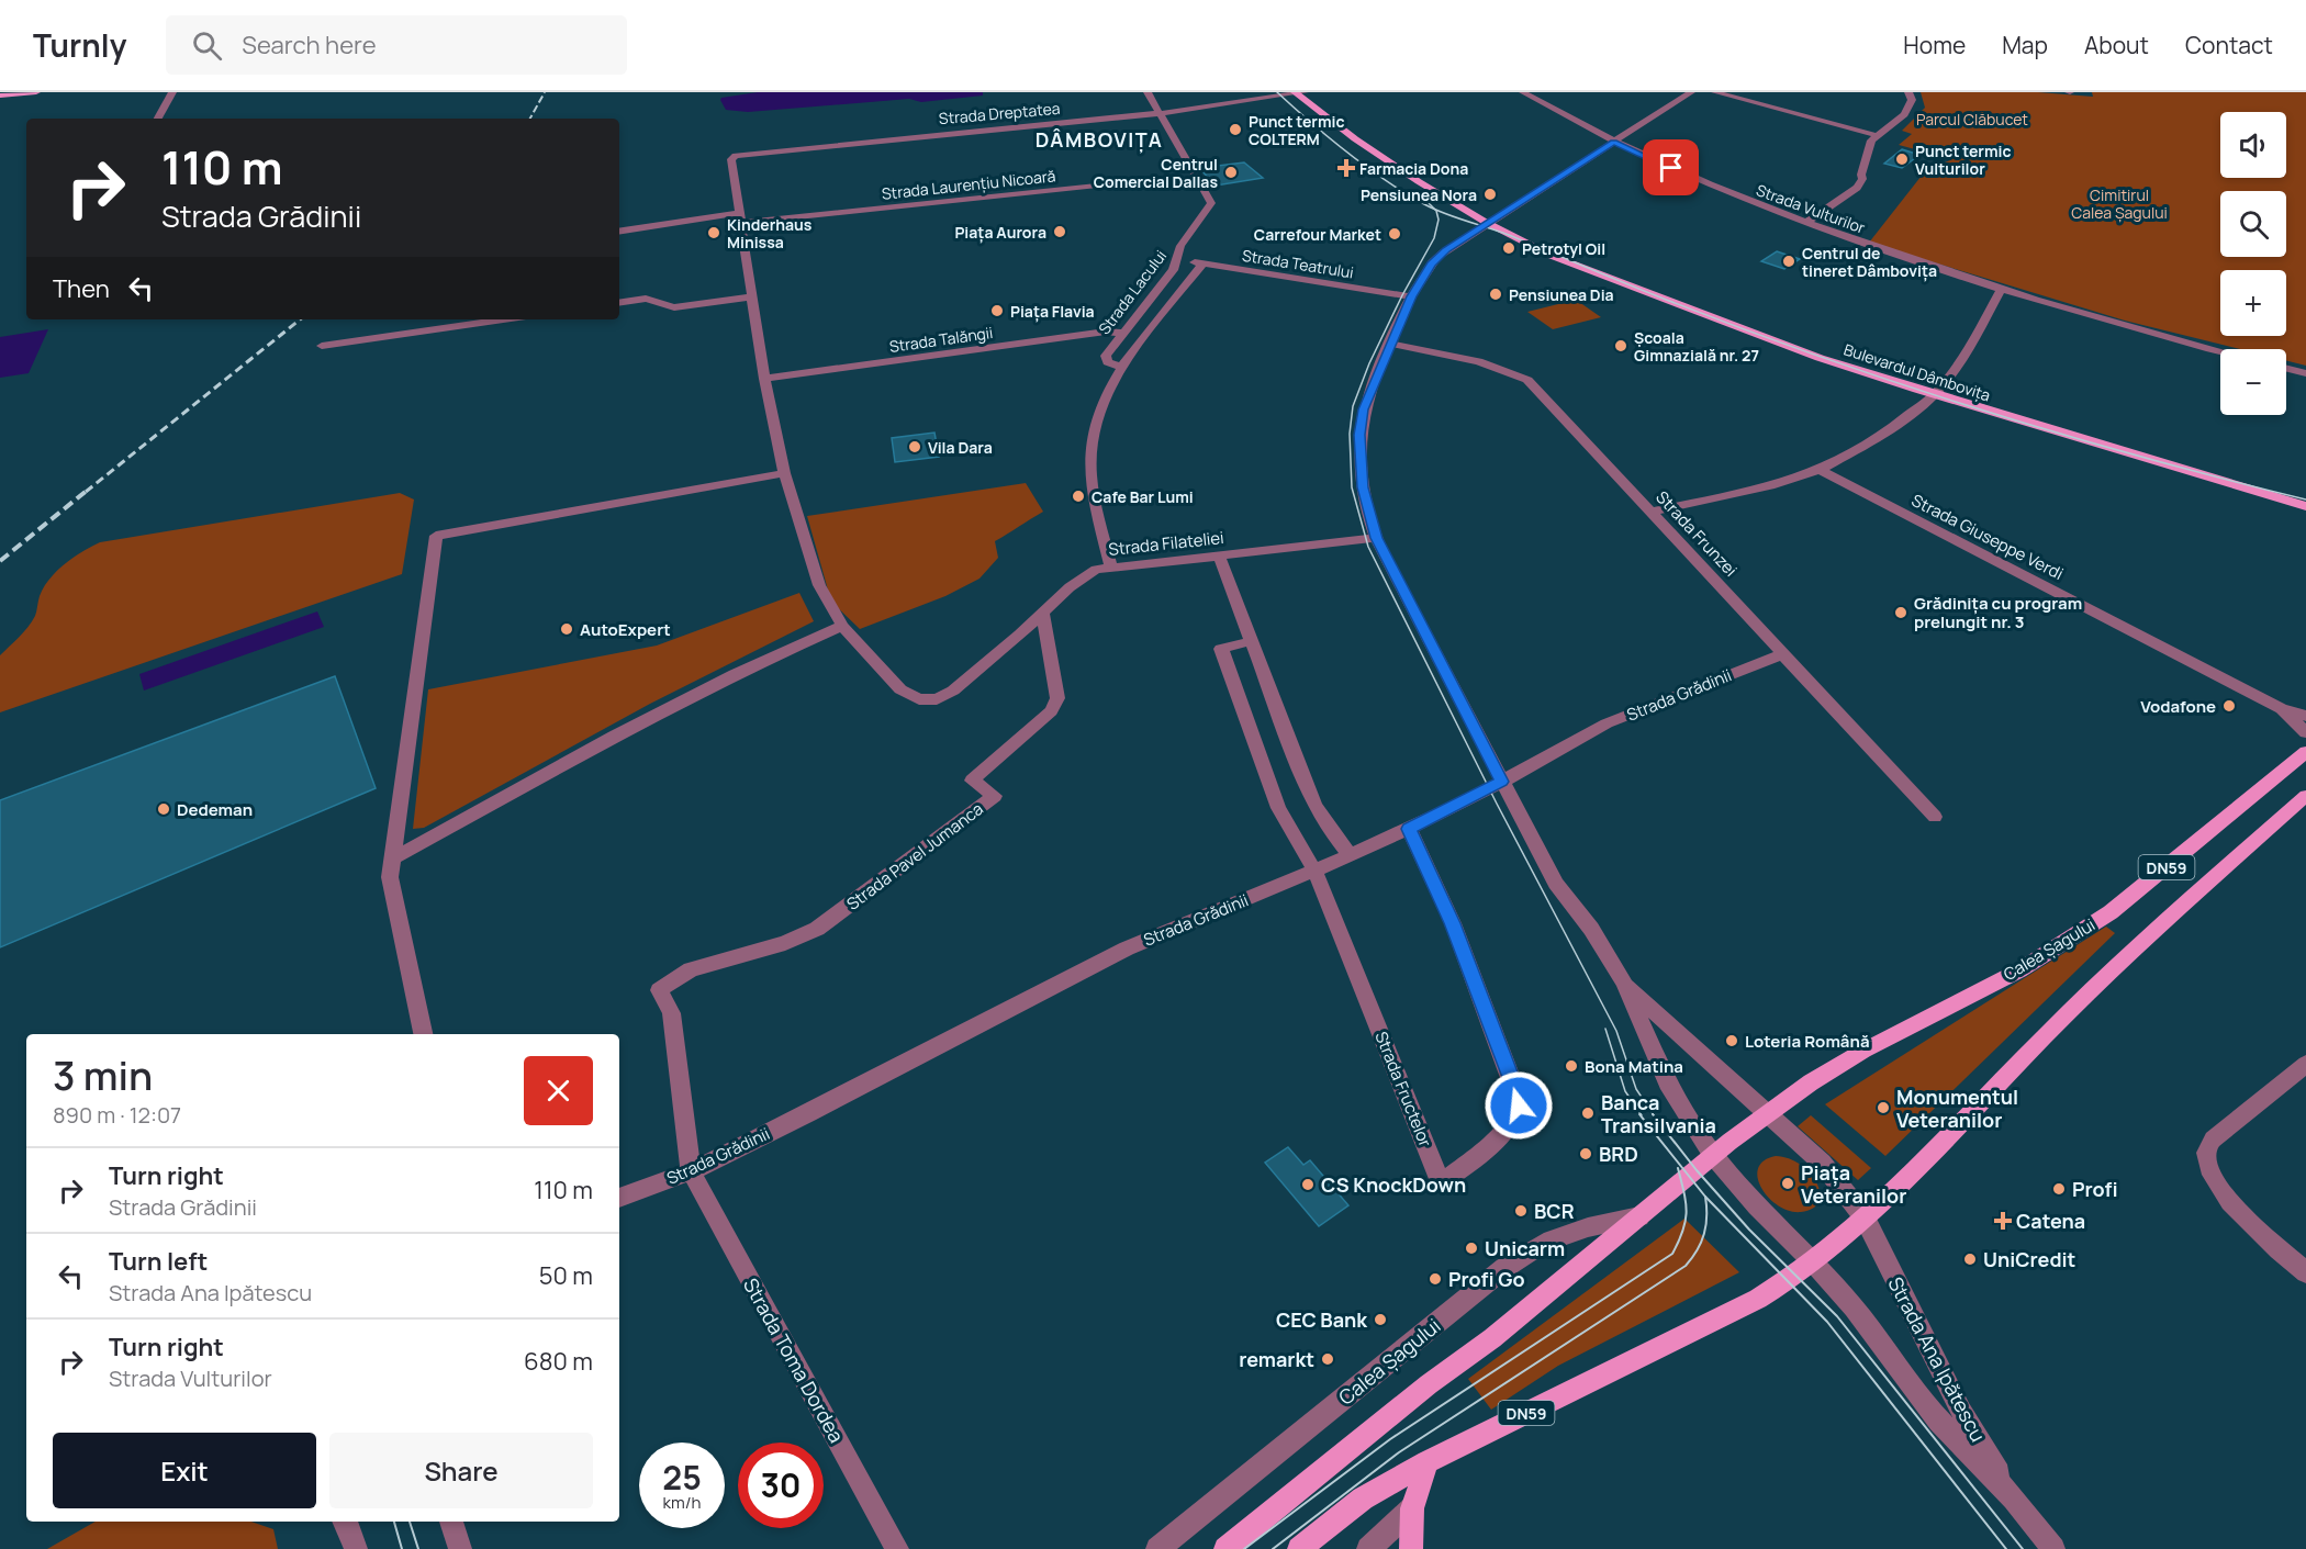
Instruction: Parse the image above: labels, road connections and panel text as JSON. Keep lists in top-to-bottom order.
{
  "streets": {
    "main road": ["Bulevardul Dâmbovița", "DN59", "Calea Șagului"],
    "street": [
      "Strada Dreptatea",
      "Strada Laurențiu Nicoară",
      "Strada Vulturilor",
      "Strada Teatrului",
      "Strada Lacului",
      "Strada Talăngii",
      "Strada Frunzei",
      "Strada Giuseppe Verdi",
      "Strada Filateliei",
      "Strada Grădinii",
      "Strada Pavel Jumanca",
      "Strada Fructelor",
      "Strada Ana Ipătescu",
      "Strada Toma Dordea"
    ]
  },
  "crossings": [
    ["Strada Dreptatea", "Strada Laurențiu Nicoară"],
    ["Strada Dreptatea", "Strada Lacului"],
    ["Strada Dreptatea", "Bulevardul Dâmbovița"],
    ["Strada Laurențiu Nicoară", "Strada Lacului"],
    ["Strada Teatrului", "Strada Lacului"],
    ["Strada Lacului", "Strada Talăngii"],
    ["Strada Frunzei", "Strada Grădinii"],
    ["Strada Filateliei", "Strada Pavel Jumanca"],
    ["Strada Grădinii", "Strada Pavel Jumanca"],
    ["Strada Grădinii", "Strada Fructelor"],
    ["Strada Grădinii", "Strada Toma Dordea"],
    ["Strada Pavel Jumanca", "Strada Toma Dordea"],
    ["DN59", "Calea Șagului"],
    ["DN59", "Strada Ana Ipătescu"]
  ],
  "districts": ["DÂMBOVIȚA"],
  "parks": ["Parcul Clăbucet", "Cimitirul Calea Șagului"],
  "places": {
    "other": [
      "Punct termic COLTERM",
      "Punct termic Vulturilor",
      "Centrul Comercial Dallas",
      "Pensiunea Nora",
      "Piața Aurora",
      "Kinderhaus Minissa",
      "Carrefour Market",
      "Petrotyl Oil",
      "Centrul de tineret Dâmbovița",
      "Pensiunea Dia",
      "Piața Flavia",
      "Școala Gimnazială nr. 27",
      "Vila Dara",
      "Cafe Bar Lumi",
      "Grădinița cu program prelungit nr. 3",
      "AutoExpert",
      "Vodafone",
      "Dedeman",
      "Loteria Română",
      "Bona Matina",
      "Monumentul Veteranilor",
      "Banca Transilvania",
      "BRD",
      "Piața Veteranilor",
      "CS KnockDown",
      "Profi",
      "BCR",
      "Unicarm",
      "UniCredit",
      "Profi Go",
      "CEC Bank",
      "remarkt"
    ],
    "health": ["Farmacia Dona", "Catena"]
  },
  "page": {
    "header": "Turnly",
    "search": "Search here",
    "nav": [
      "Home",
      "Map",
      "About",
      "Contact"
    ],
    "map_buttons": ["+", "−"],
    "turn": ["110 m", "Strada Grădinii"],
    "then": "Then",
    "heading": ["3 min", "890 m · 12:07"],
    "list": [
      {
        "name": "Turn right",
        "note": "Strada Grădinii",
        "value": "110 m"
      },
      {
        "name": "Turn left",
        "note": "Strada Ana Ipătescu",
        "value": "50 m"
      },
      {
        "name": "Turn right",
        "note": "Strada Vulturilor",
        "value": "680 m"
      }
    ],
    "buttons": ["Exit", "Share"],
    "speed": "25 km/h",
    "limit": "30"
  }
}
